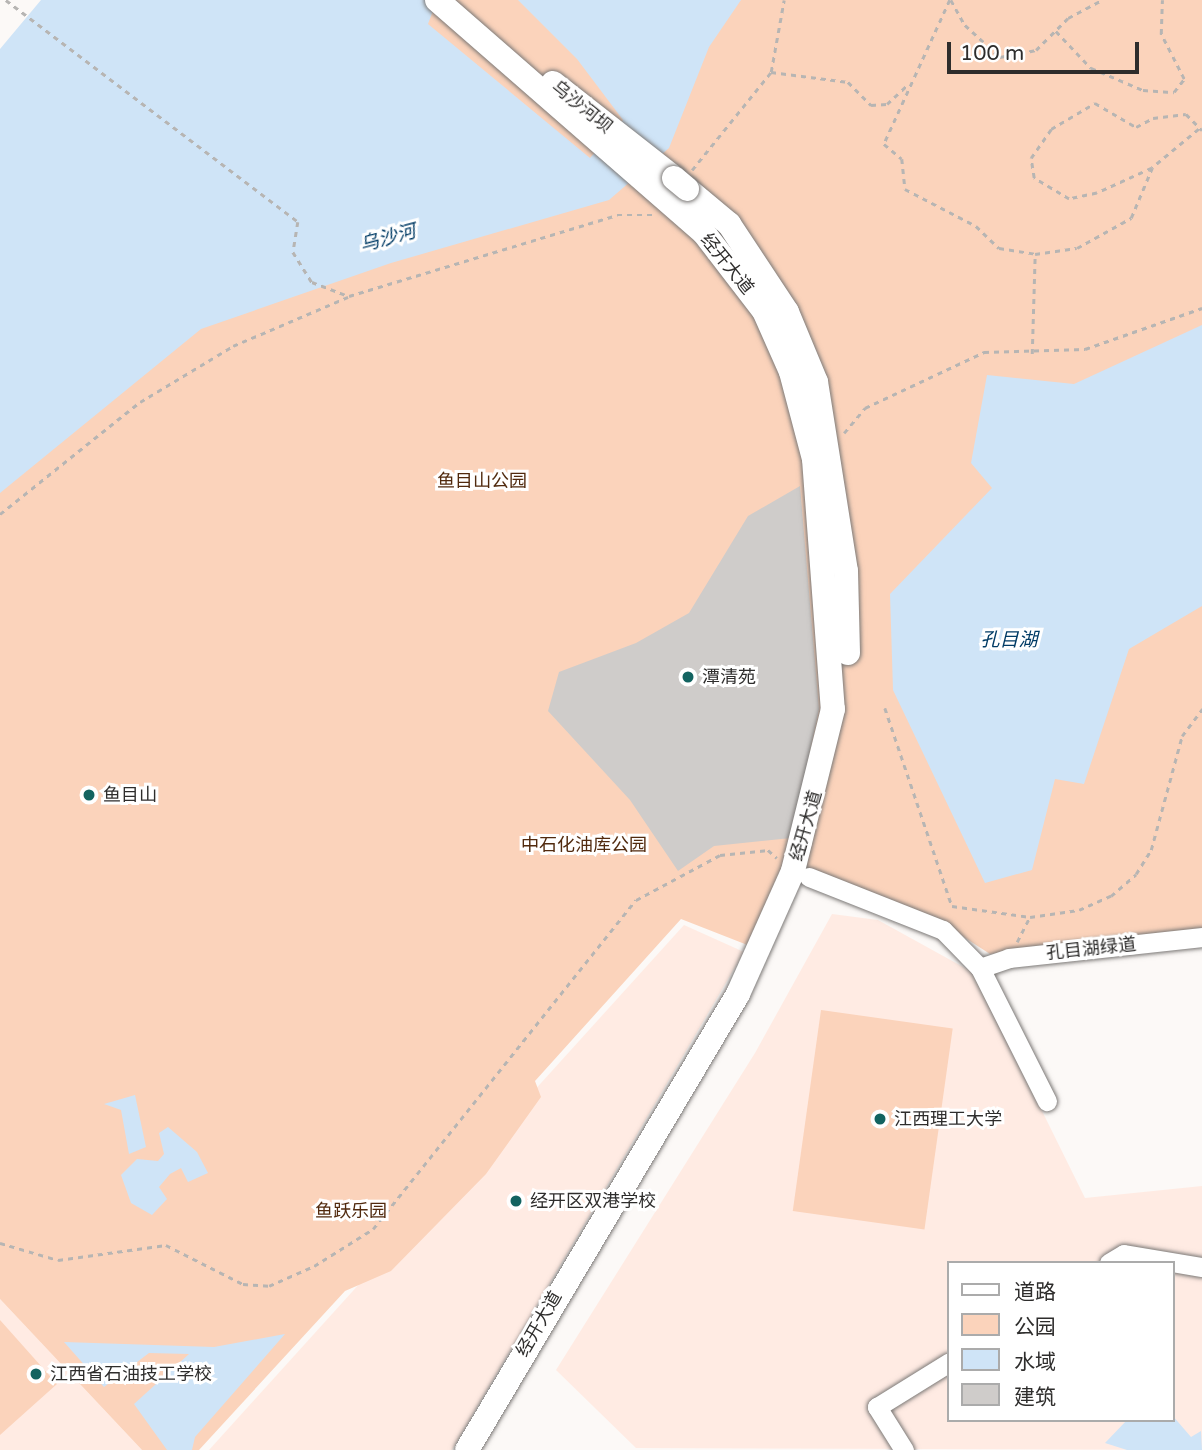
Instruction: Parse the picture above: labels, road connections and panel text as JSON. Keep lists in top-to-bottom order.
{
  "streets": {
    "main road": ["乌沙河坝", "经开大道"],
    "street": ["孔目湖绿道"]
  },
  "crossings": [
    ["乌沙河坝", "经开大道"]
  ],
  "water": ["乌沙河", "孔目湖"],
  "parks": ["鱼目山公园", "中石化油库公园", "鱼跃乐园"],
  "places": [
    "潭清苑",
    "鱼目山",
    "江西理工大学",
    "经开区双港学校",
    "江西省石油技工学校"
  ],
  "legend": [
    "道路",
    "公园",
    "水域",
    "建筑"
  ],
  "scale_bar": "100 m"
}
